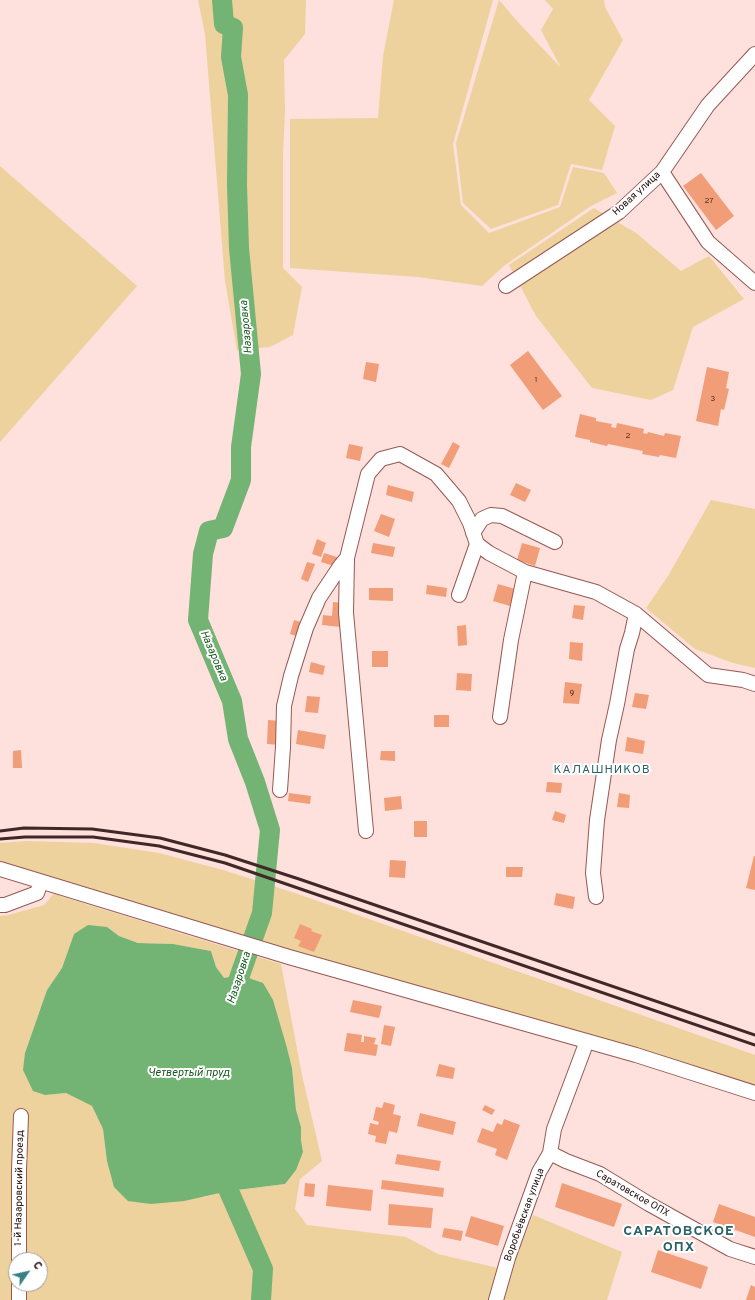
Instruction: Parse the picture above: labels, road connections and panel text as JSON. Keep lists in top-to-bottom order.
{
  "streets": {
    "street": [
      "Новая улица",
      "1-й Назаровский проезд",
      "Саратовское ОПХ",
      "Воробьёвская улица"
    ]
  },
  "crossings": [
    ["Саратовское ОПХ", "Воробьёвская улица"]
  ],
  "districts": ["КАЛАШНИКОВ", "САРАТОВСКОЕ ОПХ"],
  "water": ["Назаровка", "Четвертый пруд"],
  "house_numbers": [
    "27",
    "1",
    "3",
    "2",
    "9"
  ],
  "north": "top right"
}
